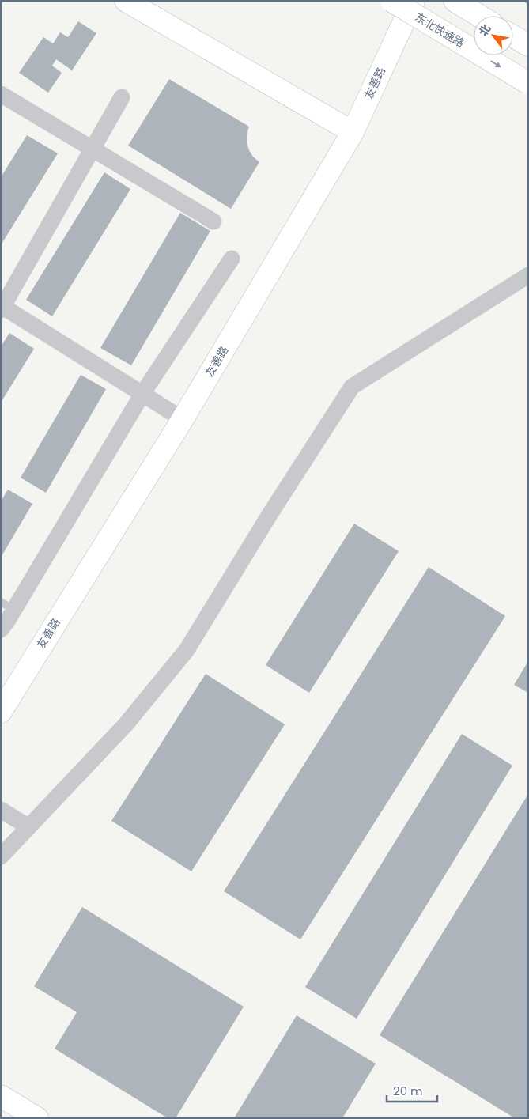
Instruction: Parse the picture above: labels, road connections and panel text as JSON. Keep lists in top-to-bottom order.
{
  "streets": {
    "main road": ["东北快速路", "友善路"]
  },
  "scale_bar": "20 m",
  "north": "top left"
}
